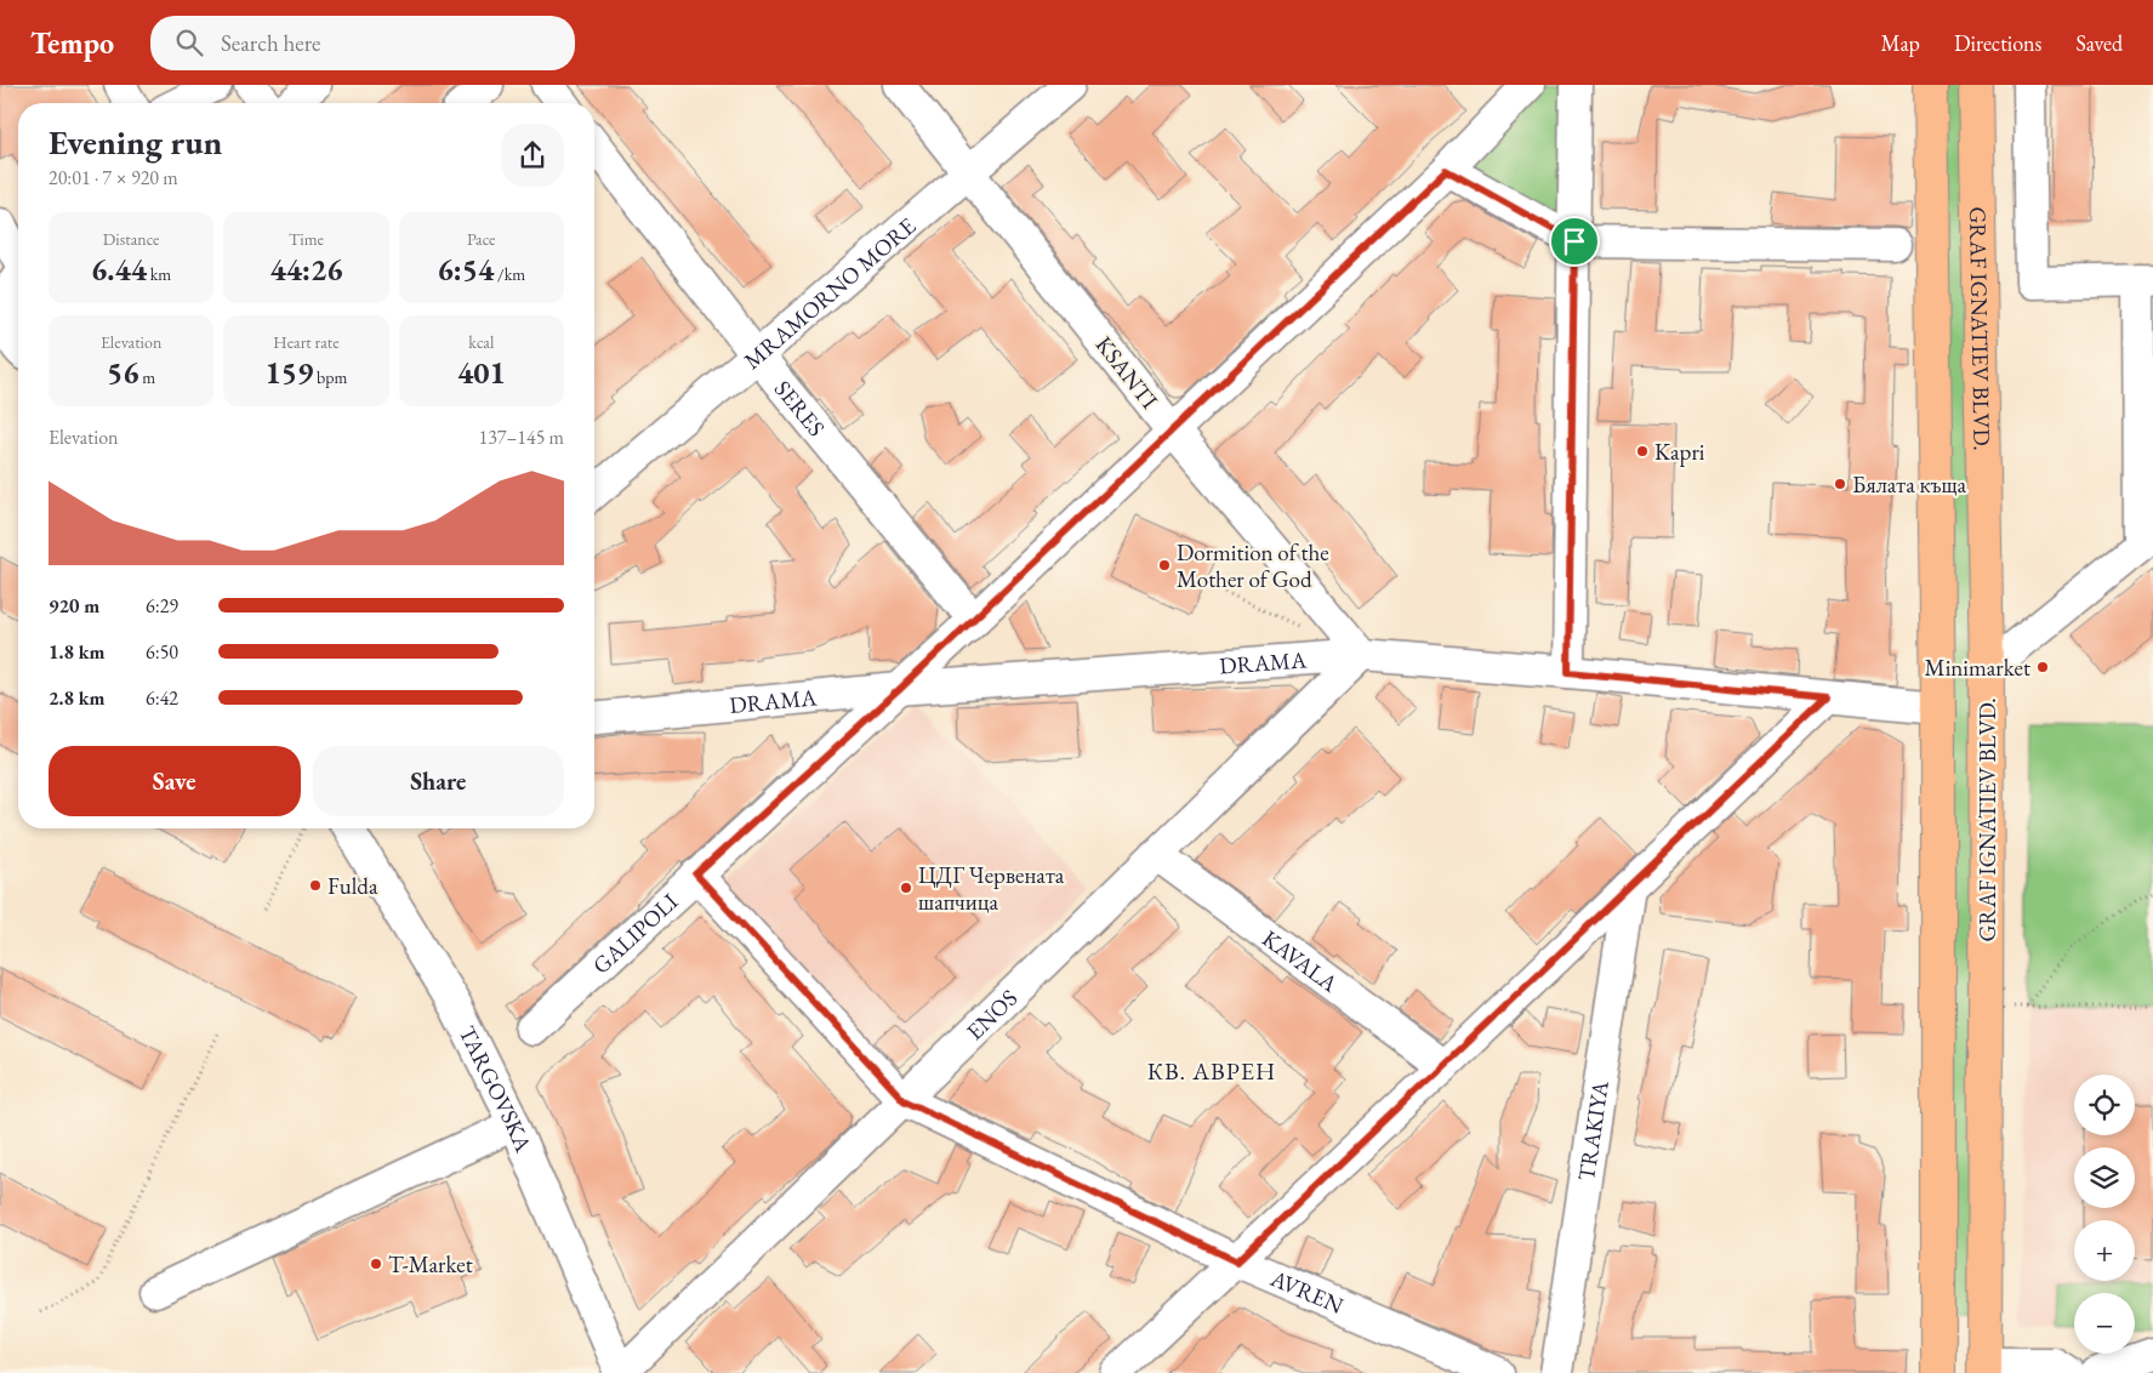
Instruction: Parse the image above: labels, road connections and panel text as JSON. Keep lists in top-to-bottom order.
{
  "streets": {
    "main road": ["GRAF IGNATIEV BLVD."],
    "street": [
      "MRAMORNO MORE",
      "KSANTI",
      "SERES",
      "DRAMA",
      "GALIPOLI",
      "KAVALA",
      "ENOS",
      "TARGOVSKA",
      "TRAKIYA",
      "AVREN"
    ]
  },
  "crossings": [
    ["MRAMORNO MORE", "KSANTI"],
    ["MRAMORNO MORE", "SERES"],
    ["GRAF IGNATIEV BLVD.", "DRAMA"],
    ["KSANTI", "DRAMA"],
    ["KSANTI", "GALIPOLI"],
    ["KSANTI", "ENOS"],
    ["SERES", "GALIPOLI"],
    ["DRAMA", "GALIPOLI"],
    ["DRAMA", "ENOS"],
    ["GALIPOLI", "AVREN"],
    ["KAVALA", "ENOS"],
    ["ENOS", "TARGOVSKA"],
    ["ENOS", "AVREN"]
  ],
  "districts": ["КВ. АВРЕН"],
  "places": [
    "Kapri",
    "Бялата къща",
    "Dormition of the Mother of God",
    "Minimarket",
    "Fulda",
    "ЦДГ Червената шапчица",
    "T-Market"
  ],
  "page": {
    "header": "Tempo",
    "search": "Search here",
    "nav": ["Map", "Directions", "Saved"],
    "heading": ["Evening run", "20:01 · 7 × 920 m"],
    "stats": [
      ["Distance", "6.44 km"],
      ["Time", "44:26"],
      ["Pace", "6:54 /km"],
      ["Elevation", "56 m"],
      ["Heart rate", "159 bpm"],
      ["kcal", "401"]
    ],
    "chart": ["Elevation", "137–145 m"],
    "list": [
      {
        "name": "920 m",
        "note": "6:29"
      },
      {
        "name": "1.8 km",
        "note": "6:50"
      },
      {
        "name": "2.8 km",
        "note": "6:42"
      }
    ],
    "buttons": ["Save", "Share"],
    "map_buttons": ["+", "−"]
  }
}
